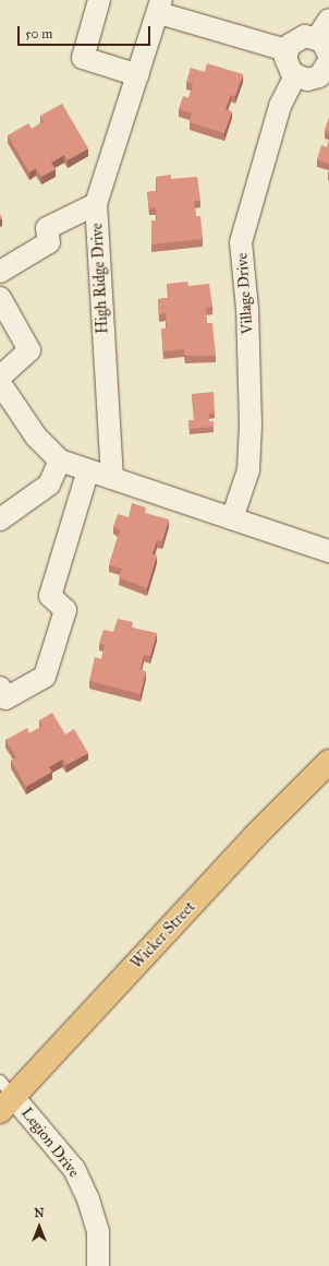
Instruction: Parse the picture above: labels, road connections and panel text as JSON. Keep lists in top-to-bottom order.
{
  "streets": {
    "main road": ["Wicker Street"],
    "street": ["High Ridge Drive", "Village Drive", "Legion Drive"]
  },
  "crossings": [
    ["Wicker Street", "Legion Drive"]
  ],
  "scale_bar": "50 m",
  "north": "top"
}
